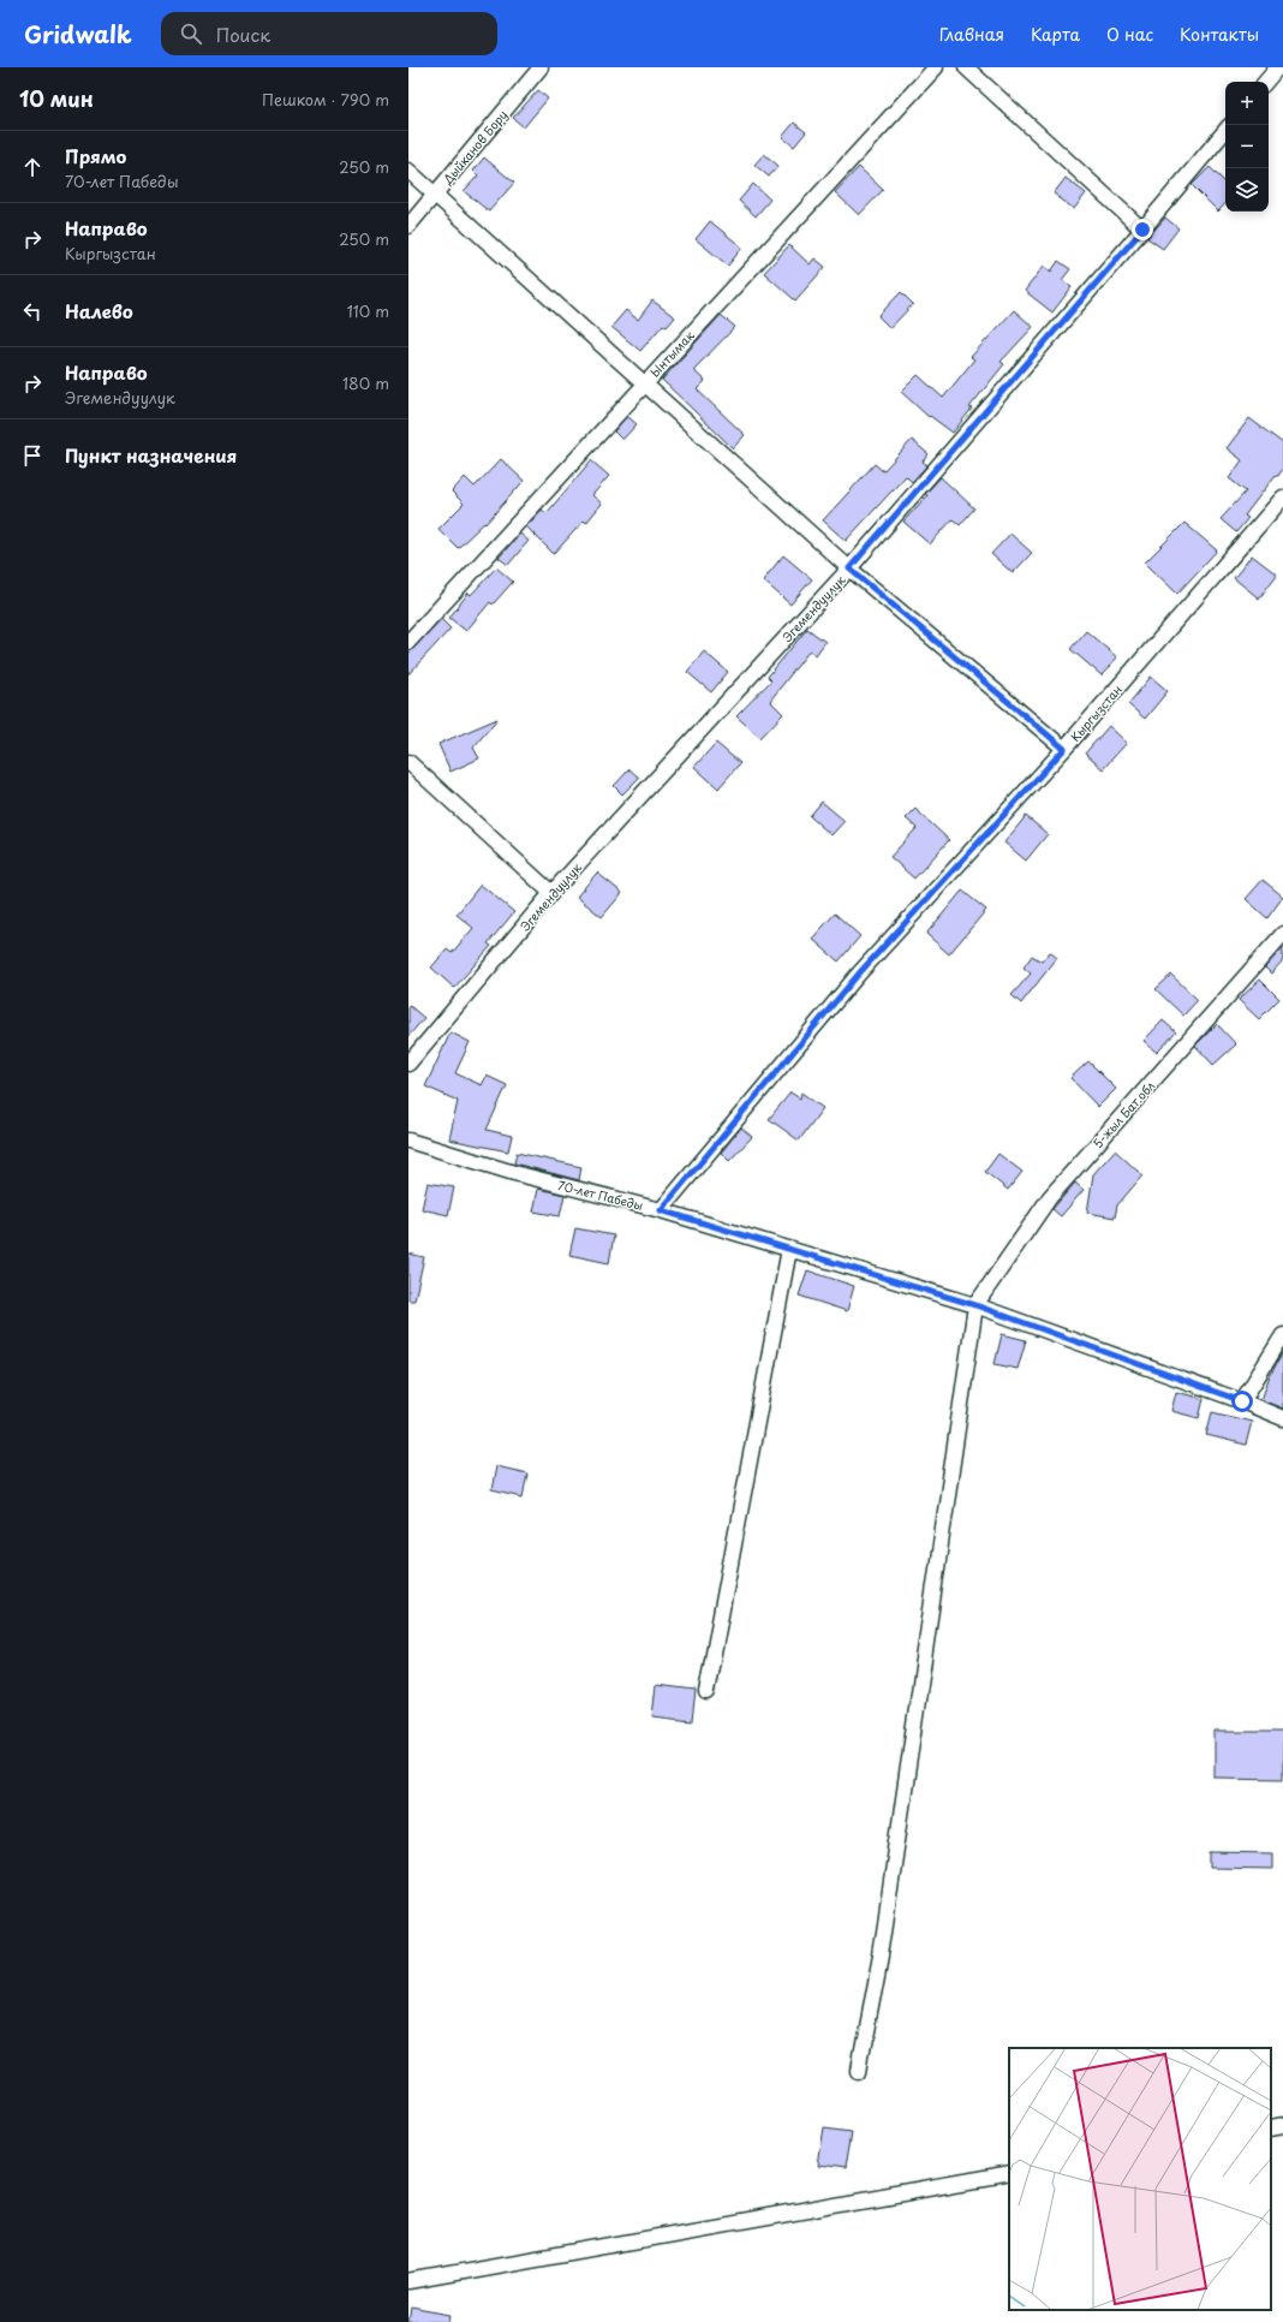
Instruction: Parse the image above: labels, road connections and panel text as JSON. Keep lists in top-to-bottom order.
{
  "streets": {
    "street": [
      "Дыйканов Бору",
      "Ынтымак",
      "Эгемендуулук",
      "Кыргызстан",
      "5-жыл Бат.обл",
      "70-лет Пабеды"
    ]
  },
  "crossings": [
    ["Кыргызстан", "70-лет Пабеды"],
    ["5-жыл Бат.обл", "70-лет Пабеды"]
  ],
  "page": {
    "header": "Gridwalk",
    "search": "Поиск",
    "nav": [
      "Главная",
      "Карта",
      "О нас",
      "Контакты"
    ],
    "heading": ["10 мин", "Пешком · 790 m"],
    "map_buttons": ["+", "−"],
    "list": [
      ["Прямо", "70-лет Пабеды", "250 m"],
      ["Направо", "Кыргызстан", "250 m"],
      ["Налево", "110 m"],
      ["Направо", "Эгемендуулук", "180 m"],
      "Пункт назначения"
    ]
  }
}
